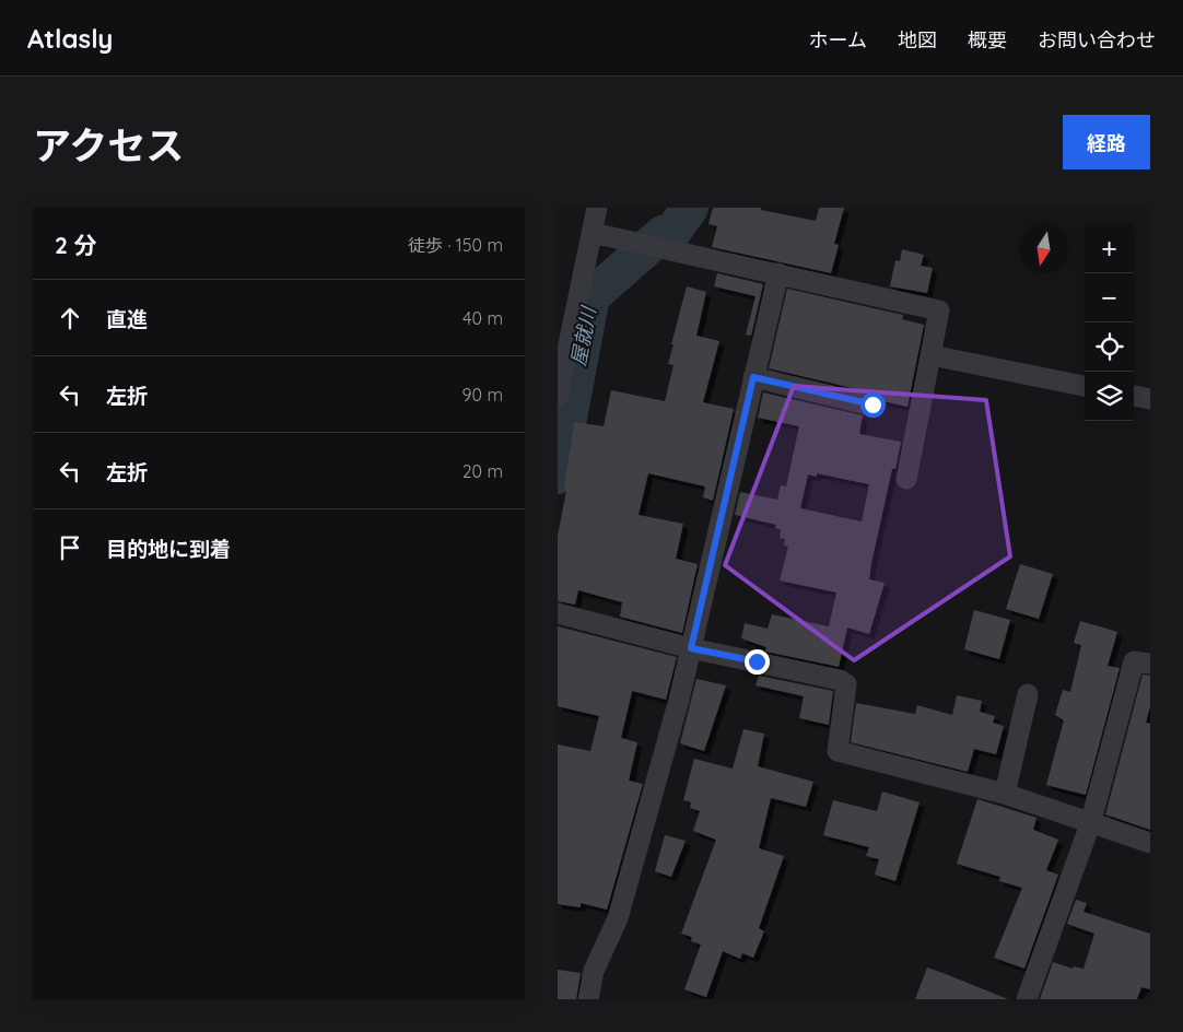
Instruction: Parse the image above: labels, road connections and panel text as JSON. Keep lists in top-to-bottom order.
{
  "water": ["屋就川"],
  "north": "bottom",
  "page": {
    "header": "Atlasly",
    "nav": [
      "ホーム",
      "地図",
      "概要",
      "お問い合わせ"
    ],
    "title": "アクセス",
    "buttons": "経路",
    "heading": ["2 分", "徒歩 · 150 m"],
    "map_buttons": ["+", "−"],
    "list": [
      ["直進", "40 m"],
      ["左折", "90 m"],
      ["左折", "20 m"],
      "目的地に到着"
    ]
  }
}
